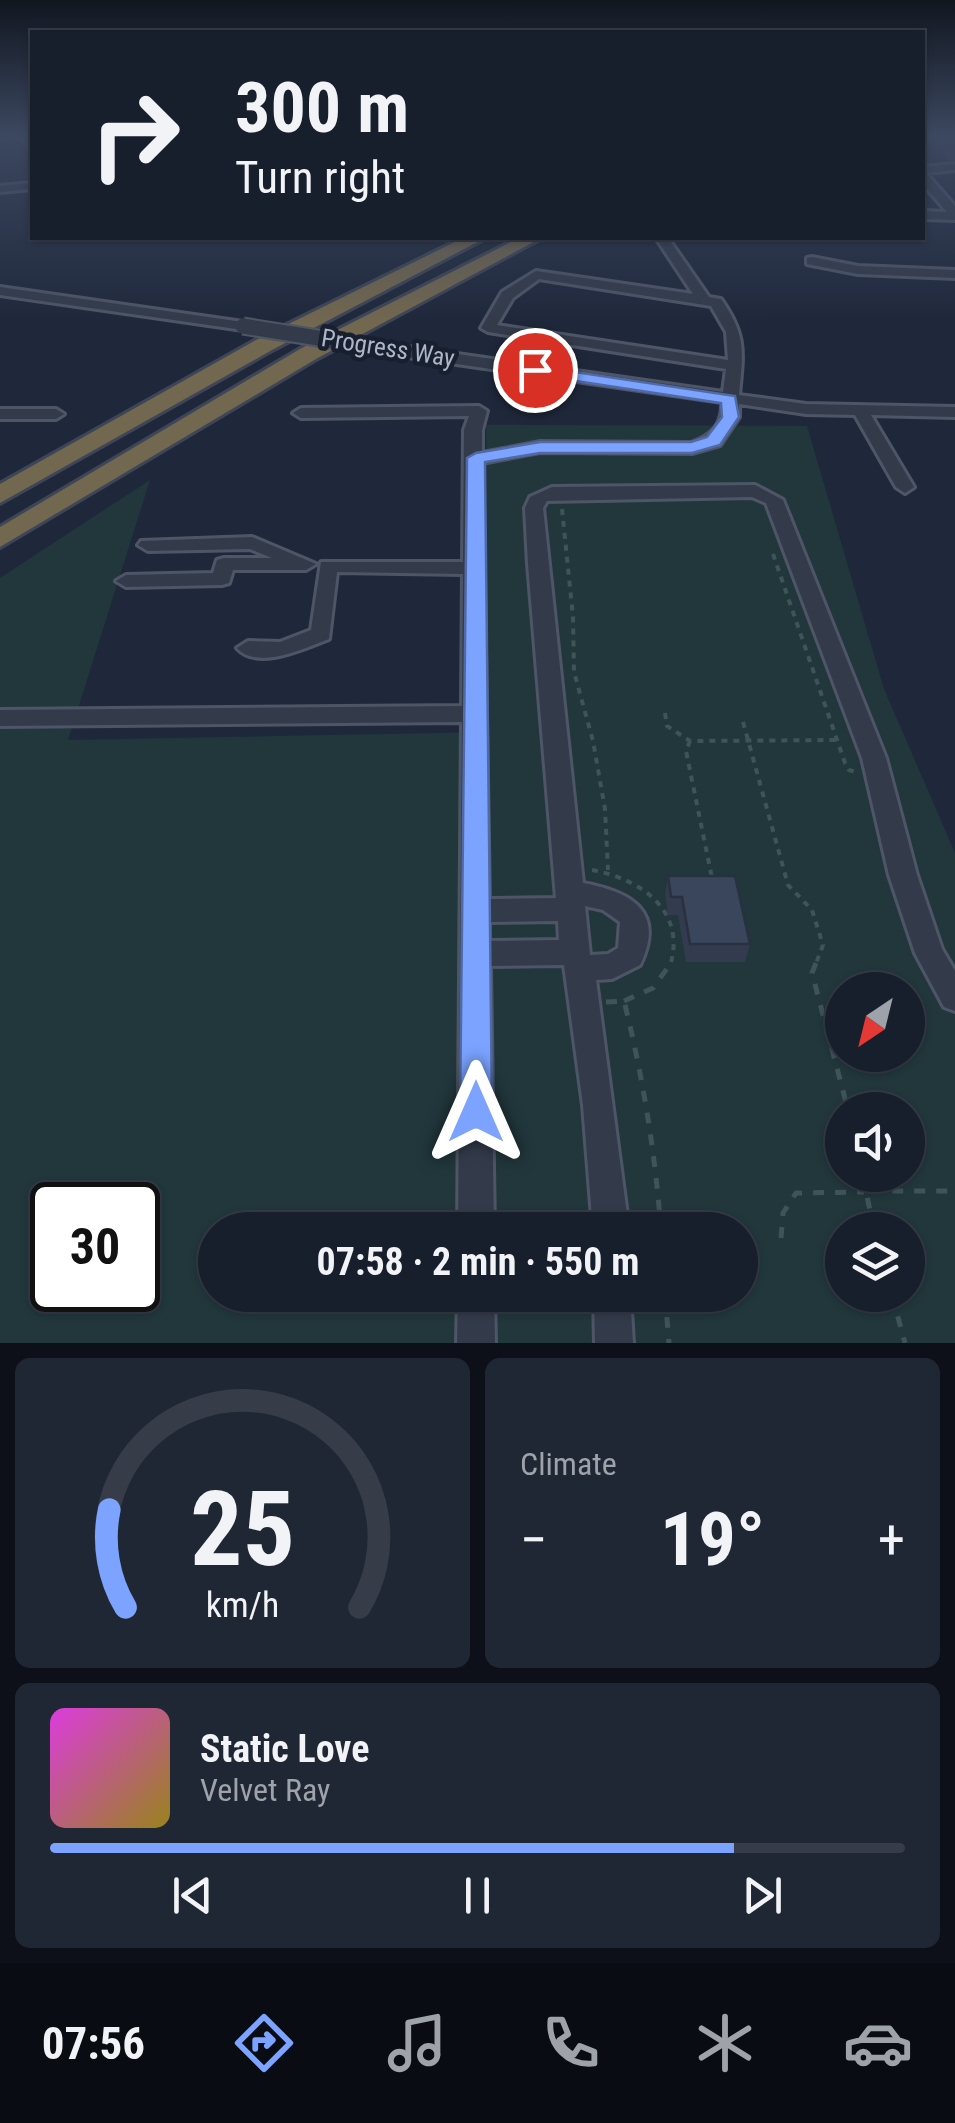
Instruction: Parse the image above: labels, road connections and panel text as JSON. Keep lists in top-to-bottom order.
{
  "streets": {
    "street": ["Progress Way"]
  },
  "north": "bottom left",
  "page": {
    "turn": ["300 m", "Turn right"],
    "limit": "30",
    "trip": "07:58 · 2 min · 550 m",
    "tile": "Climate",
    "heat": ["−", "19°", "+"],
    "song": ["Static Love", "Velvet Ray"],
    "tabs": "07:56",
    "gauge": ["25", "km/h"]
  }
}
